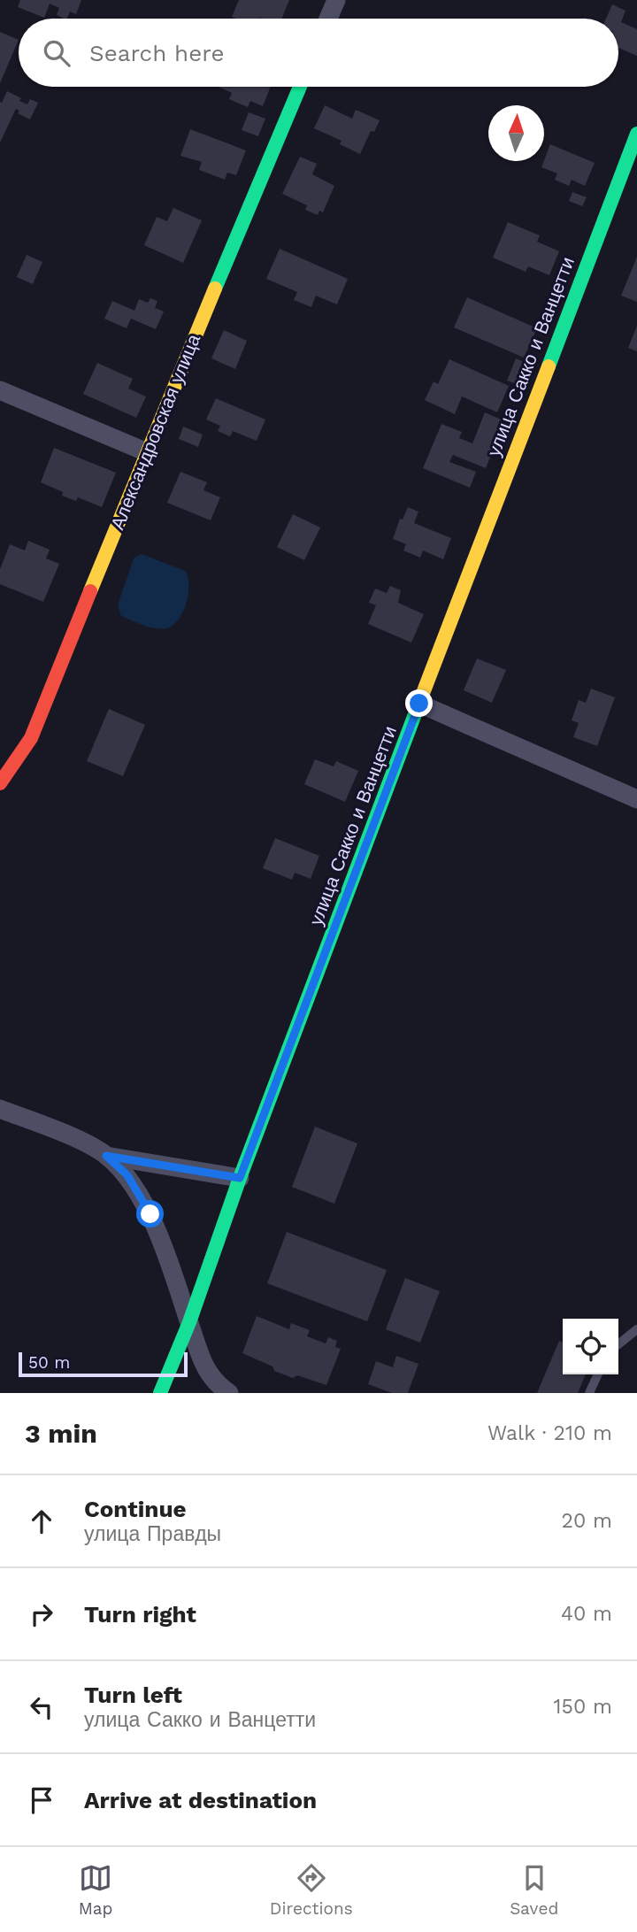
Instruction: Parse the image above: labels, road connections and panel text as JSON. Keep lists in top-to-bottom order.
{
  "streets": {
    "street": ["улица Сакко и Ванцетти", "Александровская улица"]
  },
  "scale_bar": "50 m",
  "north": "top",
  "page": {
    "search": "Search here",
    "scale": "50 m",
    "heading": ["3 min", "Walk · 210 m"],
    "list": [
      ["Continue", "улица Правды", "20 m"],
      ["Turn right", "40 m"],
      ["Turn left", "улица Сакко и Ванцетти", "150 m"],
      "Arrive at destination"
    ],
    "nav": ["Map", "Directions", "Saved"]
  }
}
